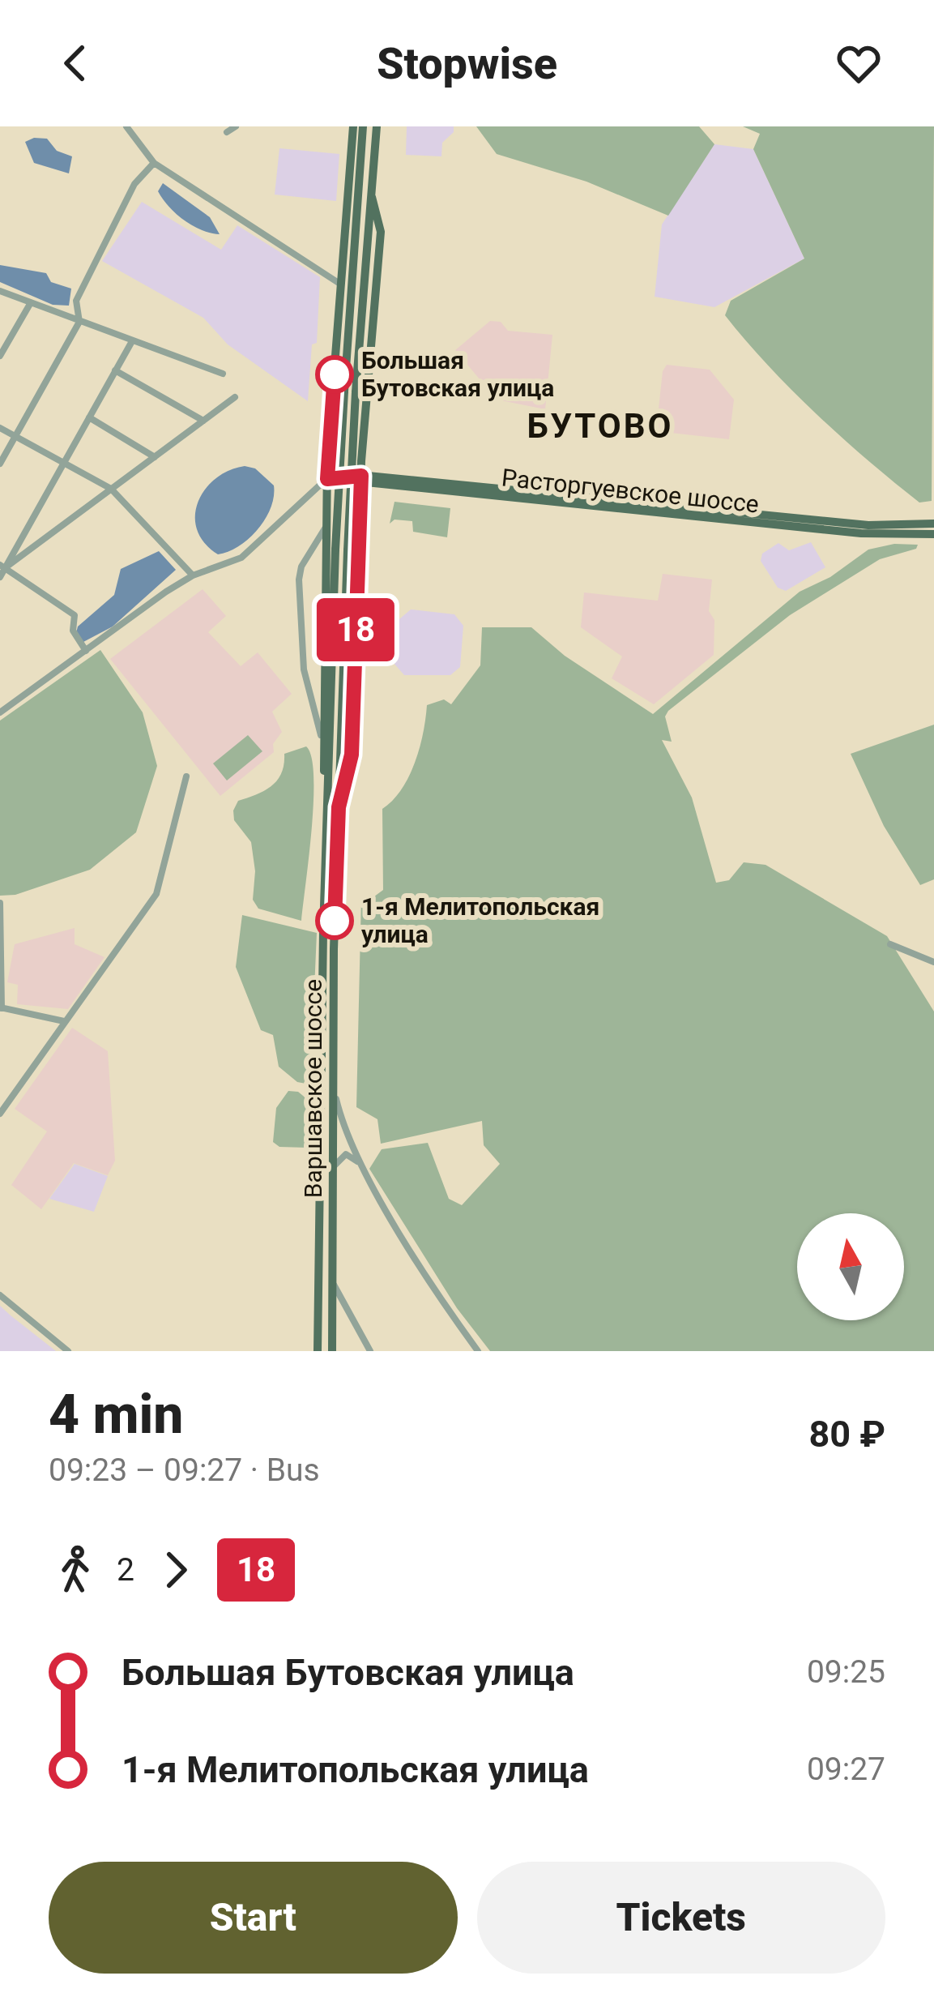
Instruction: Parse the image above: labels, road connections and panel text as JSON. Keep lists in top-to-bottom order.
{
  "streets": {
    "main road": ["Расторгуевское шоссе", "Варшавское шоссе"]
  },
  "districts": ["БУТОВО"],
  "places": ["Большая Бутовская улица", "1-я Мелитопольская улица"],
  "lines": ["bus line 18"],
  "north": "top",
  "page": {
    "header": "Stopwise",
    "on_map": "18",
    "heading": ["4 min", "09:23 – 09:27 · Bus", "80 ₽"],
    "legs": ["2", "18"],
    "list": [
      {
        "name": "Большая Бутовская улица",
        "value": "09:25"
      },
      {
        "name": "1-я Мелитопольская улица",
        "value": "09:27"
      }
    ],
    "buttons": ["Start", "Tickets"]
  }
}
